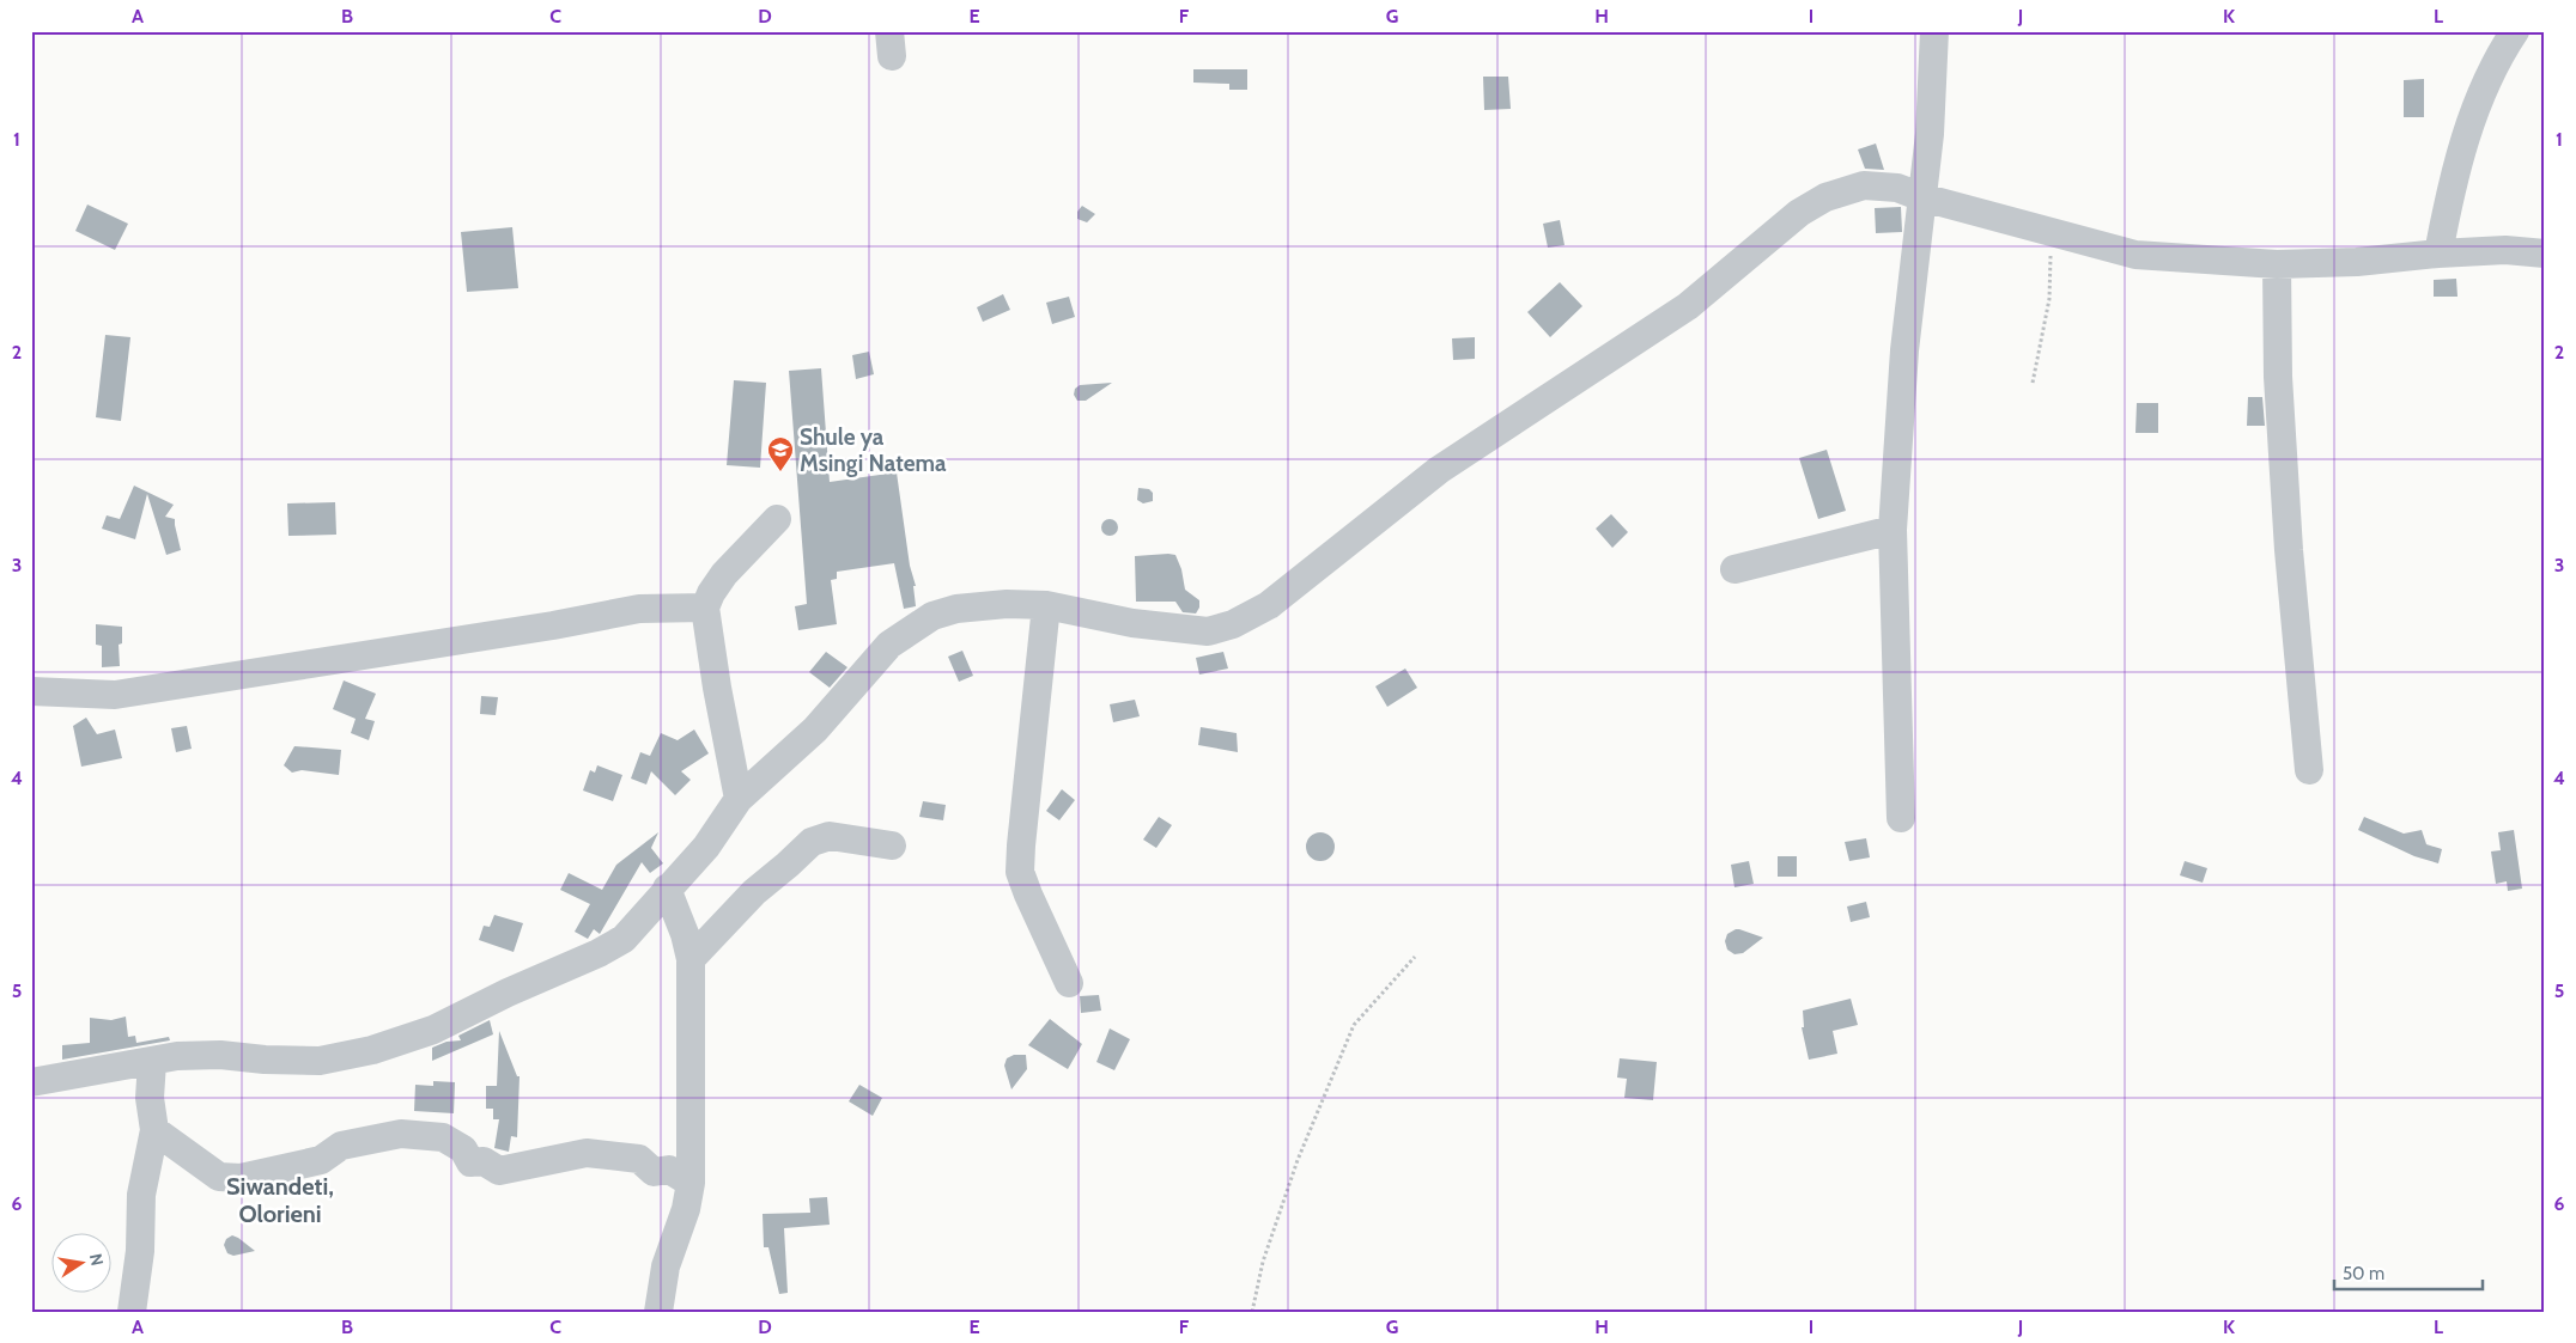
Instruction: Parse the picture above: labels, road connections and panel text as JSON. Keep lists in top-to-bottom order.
{
  "districts": ["Siwandeti, Olorieni"],
  "places": {
    "school or university": ["Shule ya Msingi Natema"]
  },
  "scale_bar": "50 m",
  "north": "right",
  "grid": {
    "columns": [
      "A",
      "B",
      "C",
      "D",
      "E",
      "F",
      "G",
      "H",
      "I",
      "J",
      "K",
      "L"
    ],
    "rows": [
      "1",
      "2",
      "3",
      "4",
      "5",
      "6"
    ]
  }
}
